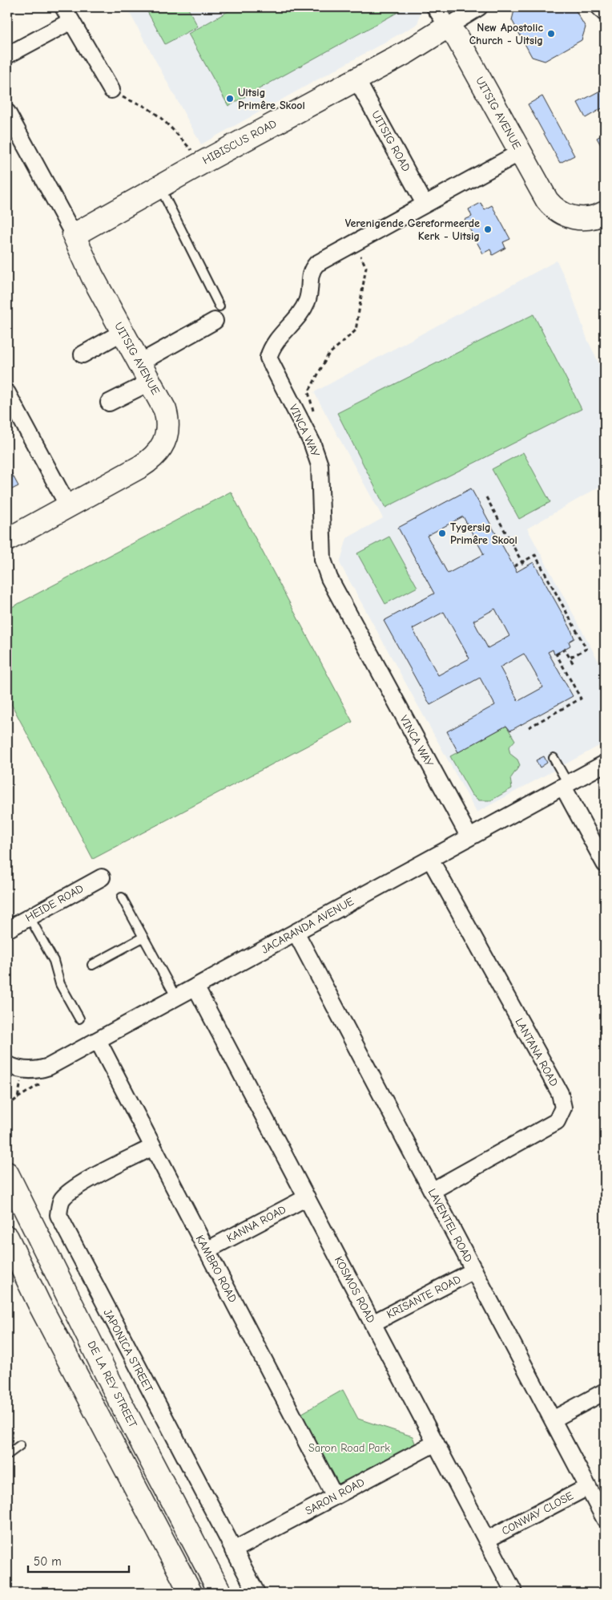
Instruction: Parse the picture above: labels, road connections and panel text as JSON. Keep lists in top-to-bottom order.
{
  "streets": {
    "street": [
      "UITSIG AVENUE",
      "UITSIG ROAD",
      "HIBISCUS ROAD",
      "VINCA WAY",
      "HEIDE ROAD",
      "JACARANDA AVENUE",
      "LANTANA ROAD",
      "KANNA ROAD",
      "LAVENTEL ROAD",
      "KAMBRO ROAD",
      "KOSMOS ROAD",
      "KRISANTE ROAD",
      "JAPONICA STREET",
      "DE LA REY STREET",
      "SARON ROAD",
      "CONWAY CLOSE"
    ]
  },
  "crossings": [
    ["UITSIG AVENUE", "HIBISCUS ROAD"],
    ["UITSIG AVENUE", "VINCA WAY"],
    ["UITSIG ROAD", "HIBISCUS ROAD"],
    ["UITSIG ROAD", "VINCA WAY"],
    ["VINCA WAY", "JACARANDA AVENUE"],
    ["JACARANDA AVENUE", "LANTANA ROAD"],
    ["JACARANDA AVENUE", "LAVENTEL ROAD"],
    ["JACARANDA AVENUE", "KAMBRO ROAD"],
    ["JACARANDA AVENUE", "KOSMOS ROAD"],
    ["LANTANA ROAD", "LAVENTEL ROAD"],
    ["KANNA ROAD", "KAMBRO ROAD"],
    ["KANNA ROAD", "KOSMOS ROAD"],
    ["LAVENTEL ROAD", "KRISANTE ROAD"],
    ["LAVENTEL ROAD", "CONWAY CLOSE"],
    ["KAMBRO ROAD", "JAPONICA STREET"],
    ["KAMBRO ROAD", "SARON ROAD"],
    ["KOSMOS ROAD", "KRISANTE ROAD"],
    ["KOSMOS ROAD", "SARON ROAD"],
    ["KOSMOS ROAD", "CONWAY CLOSE"],
    ["JAPONICA STREET", "SARON ROAD"]
  ],
  "parks": ["Saron Road Park"],
  "places": [
    "New Apostolic Church - Uitsig",
    "Uitsig Primêre Skool",
    "Verenigende Gereformeerde Kerk - Uitsig",
    "Tygersig Primêre Skool"
  ],
  "scale_bar": "50 m"
}
